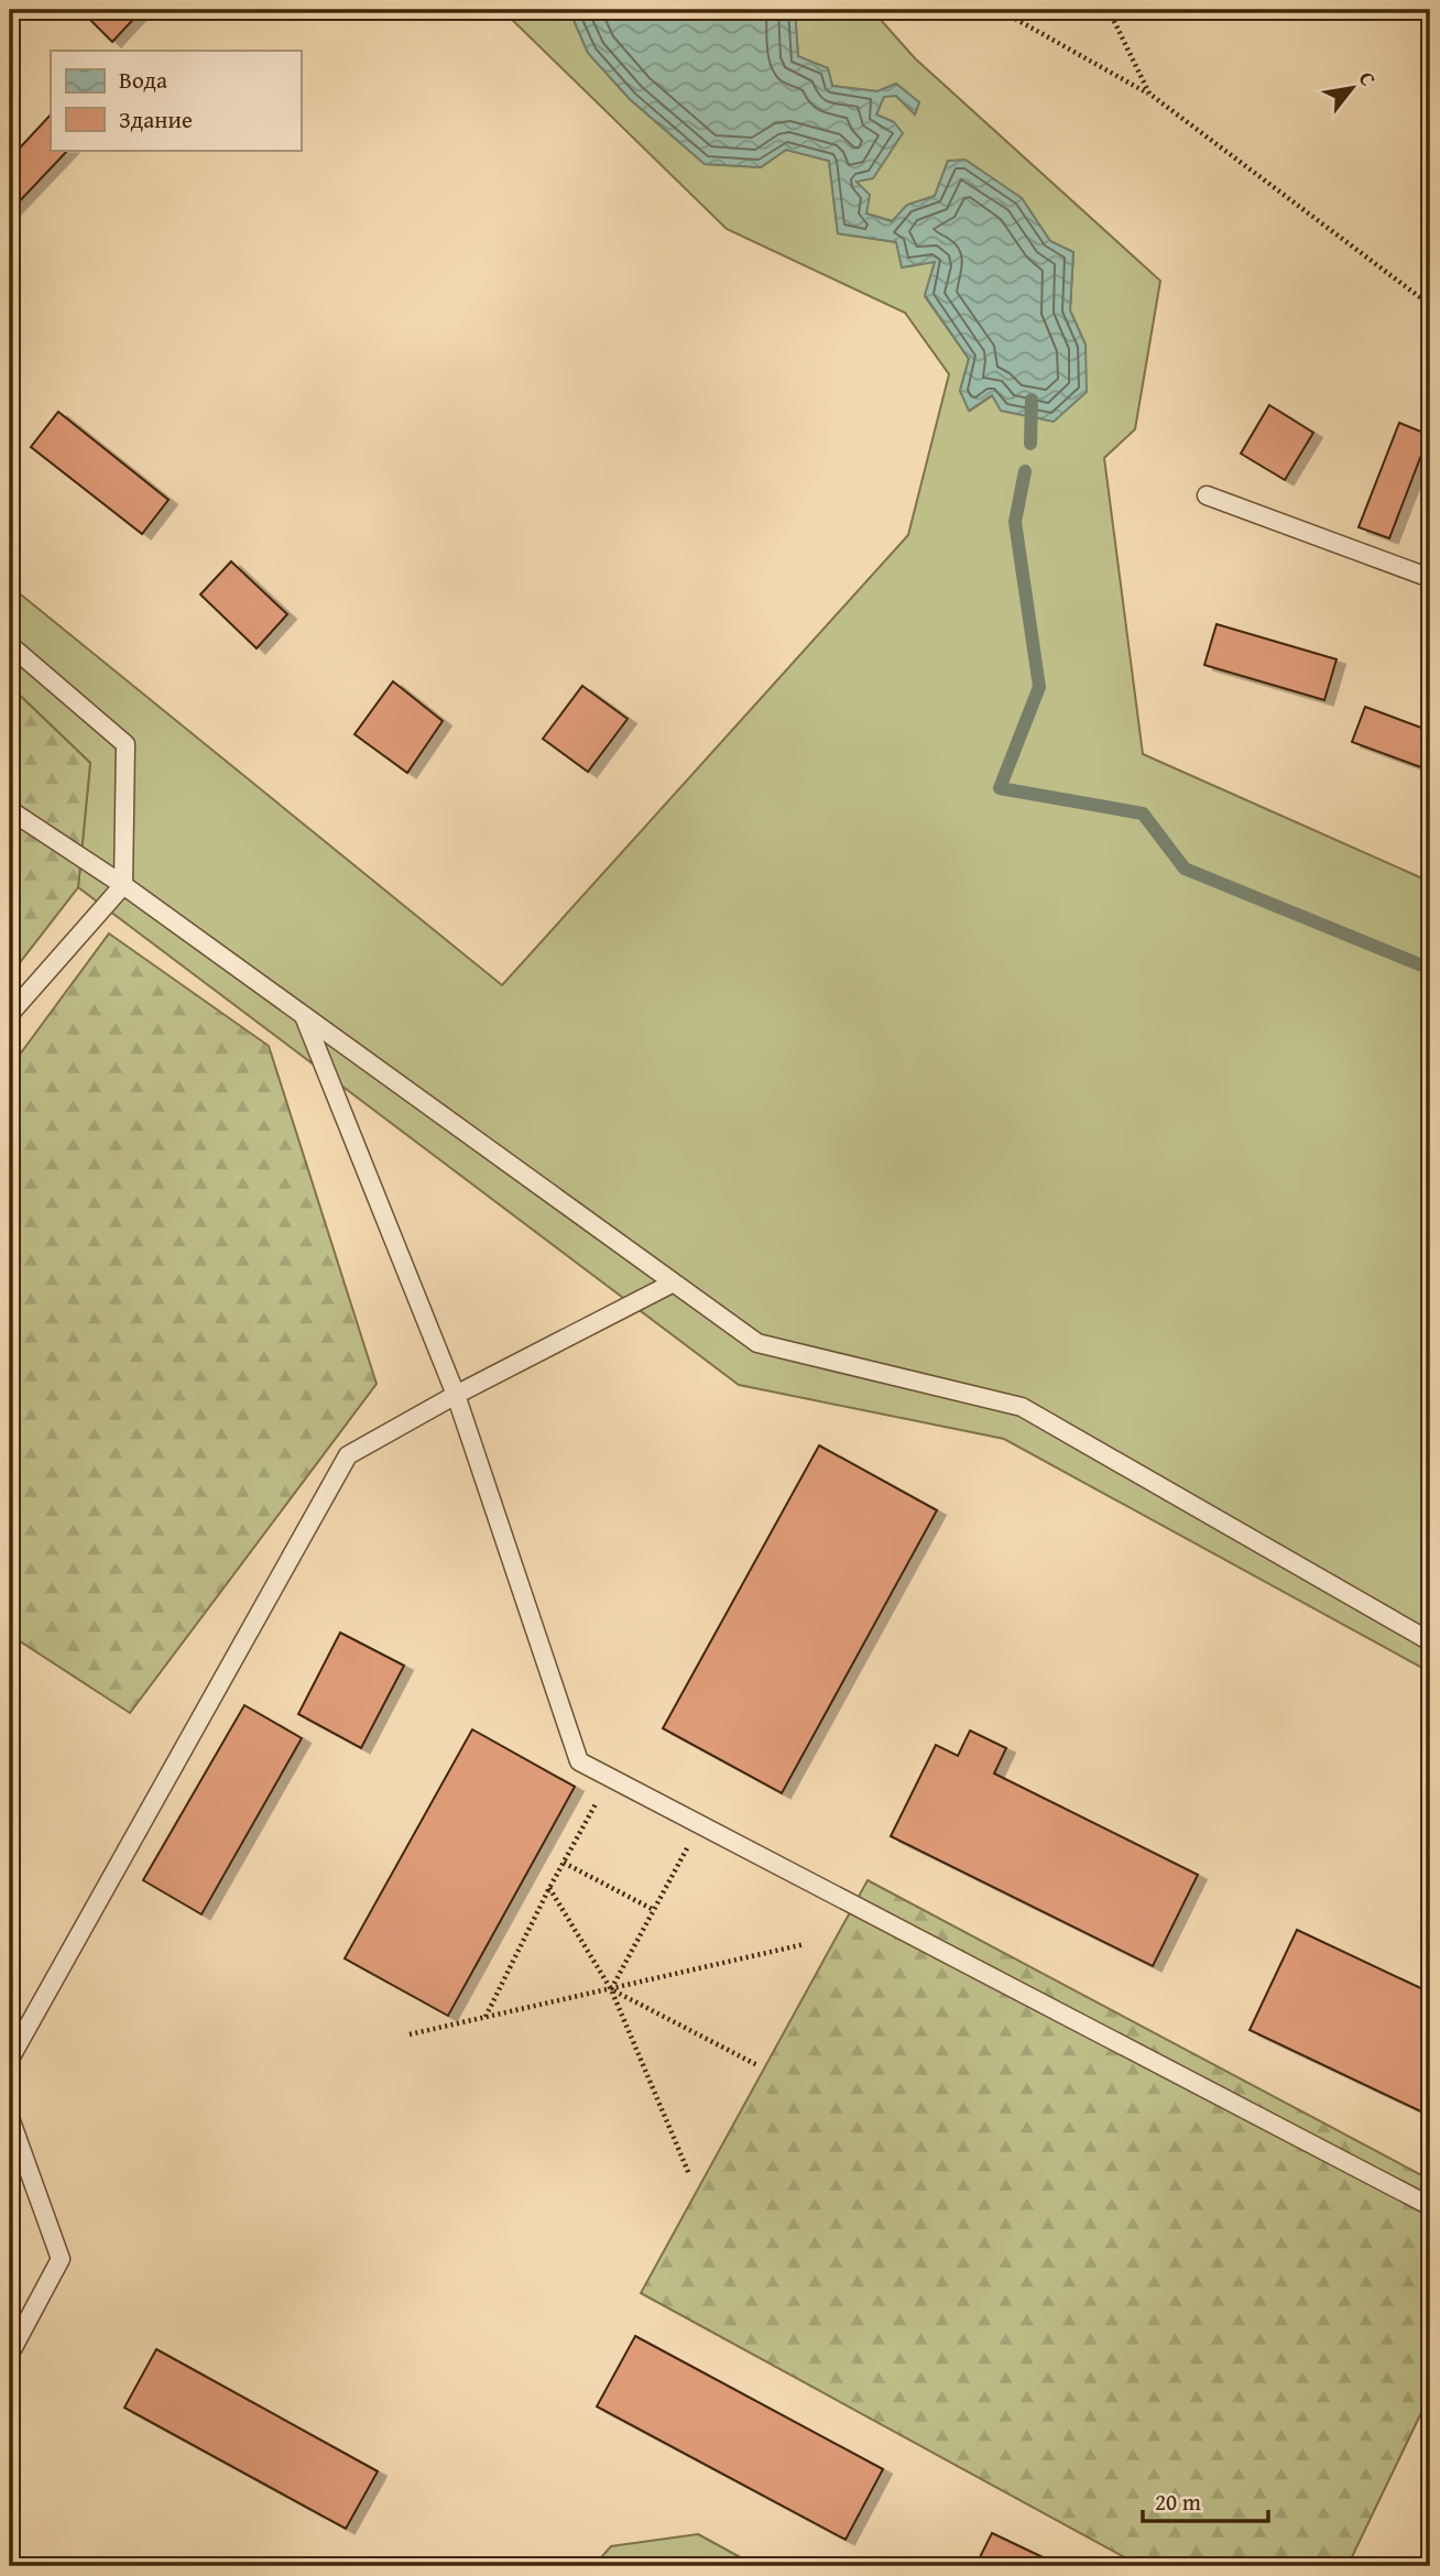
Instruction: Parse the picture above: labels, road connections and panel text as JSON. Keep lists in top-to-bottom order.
{
  "legend": ["Вода", "Здание"],
  "scale_bar": "20 m",
  "north": "top right"
}
